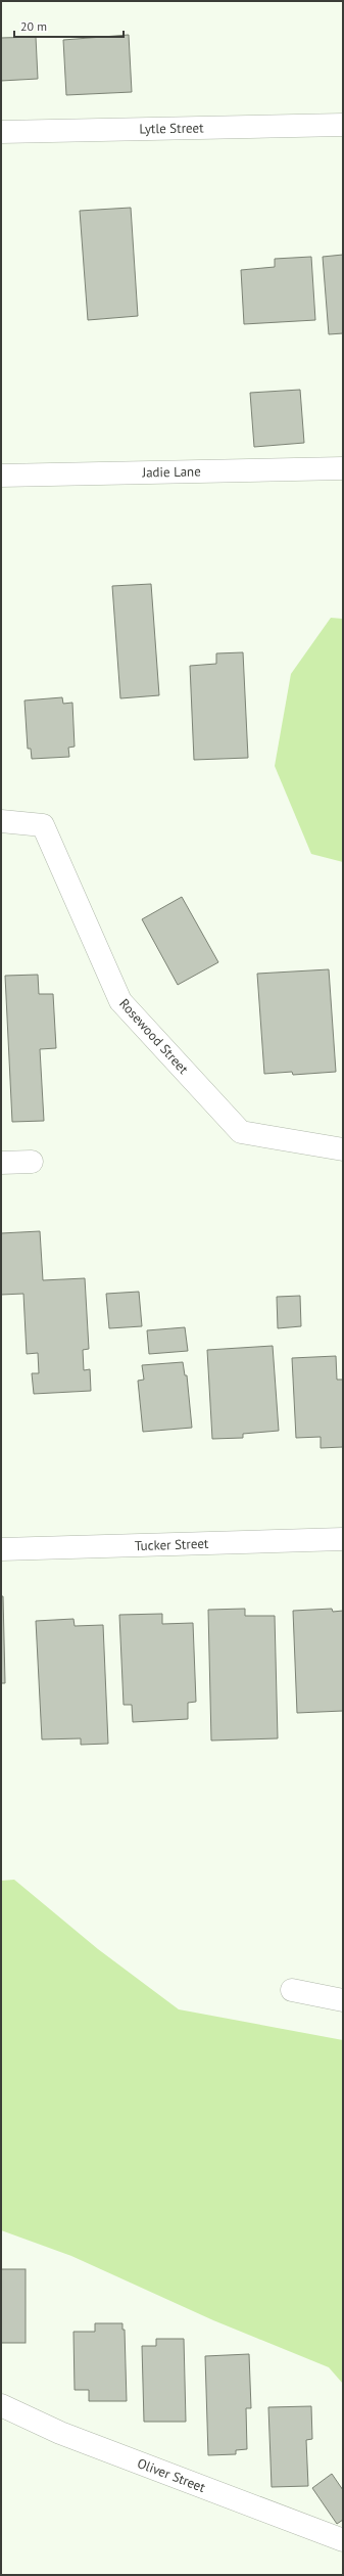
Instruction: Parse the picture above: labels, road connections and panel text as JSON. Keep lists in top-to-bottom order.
{
  "streets": {
    "street": [
      "Lytle Street",
      "Jadie Lane",
      "Rosewood Street",
      "Tucker Street",
      "Oliver Street"
    ]
  },
  "scale_bar": "20 m"
}
